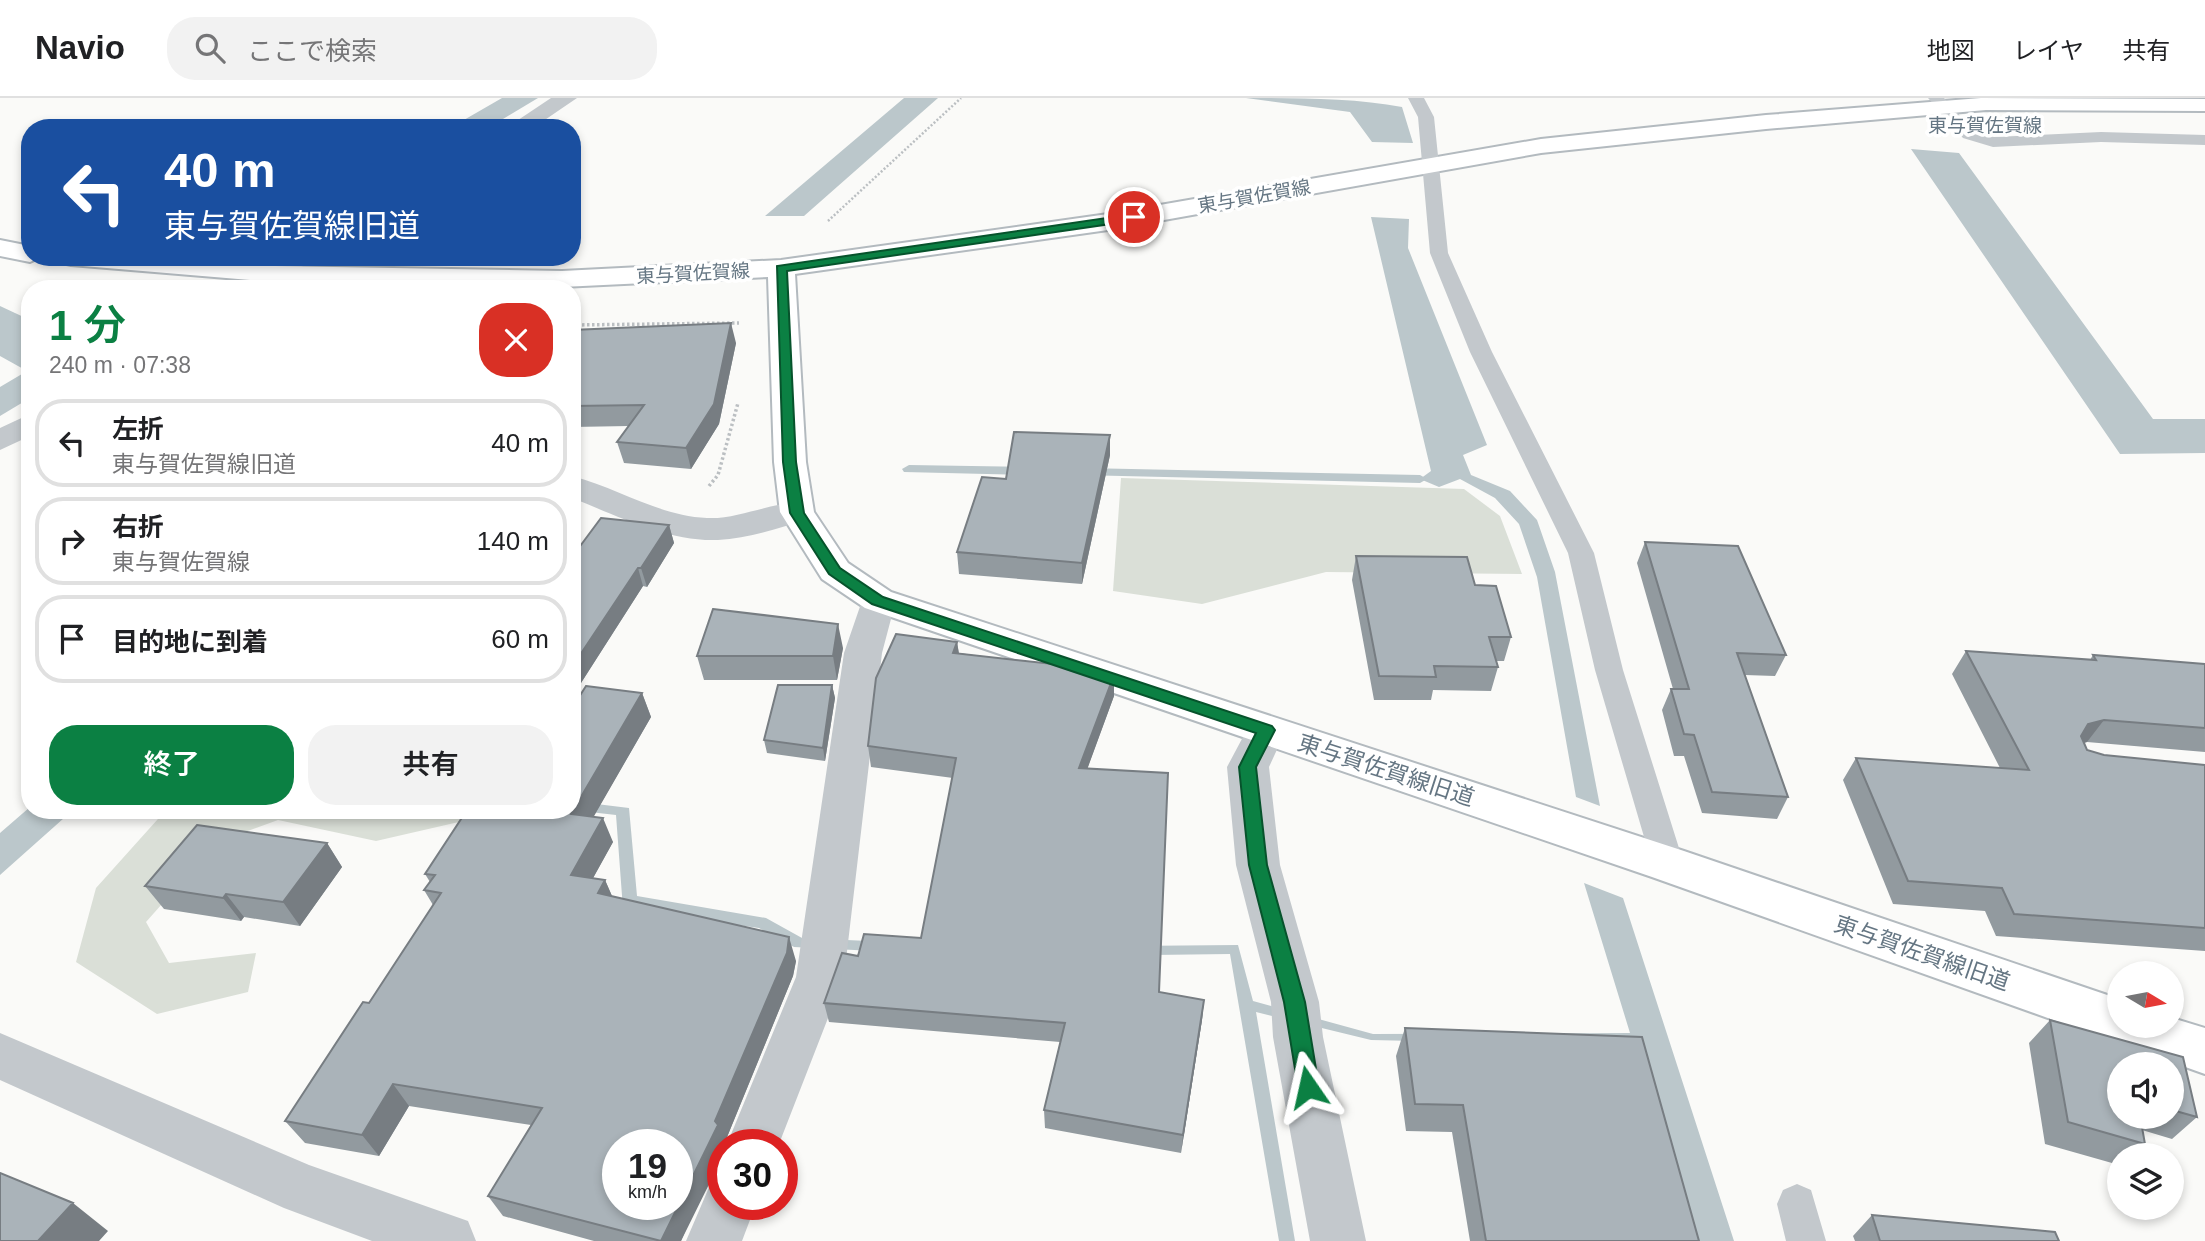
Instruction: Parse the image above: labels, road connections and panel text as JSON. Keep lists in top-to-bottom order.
{
  "streets": {
    "main road": ["東与賀佐賀線", "東与賀佐賀線旧道"]
  },
  "crossings": [
    ["東与賀佐賀線", "東与賀佐賀線旧道"]
  ],
  "north": "right",
  "page": {
    "header": "Navio",
    "search": "ここで検索",
    "nav": ["地図", "レイヤ", "共有"],
    "turn": ["40 m", "東与賀佐賀線旧道"],
    "heading": ["1 分", "240 m · 07:38"],
    "list": [
      {
        "name": "左折",
        "note": "東与賀佐賀線旧道",
        "value": "40 m"
      },
      {
        "name": "右折",
        "note": "東与賀佐賀線",
        "value": "140 m"
      },
      {
        "name": "目的地に到着",
        "value": "60 m"
      }
    ],
    "buttons": ["終了", "共有"],
    "speed": "19 km/h",
    "limit": "30"
  }
}
